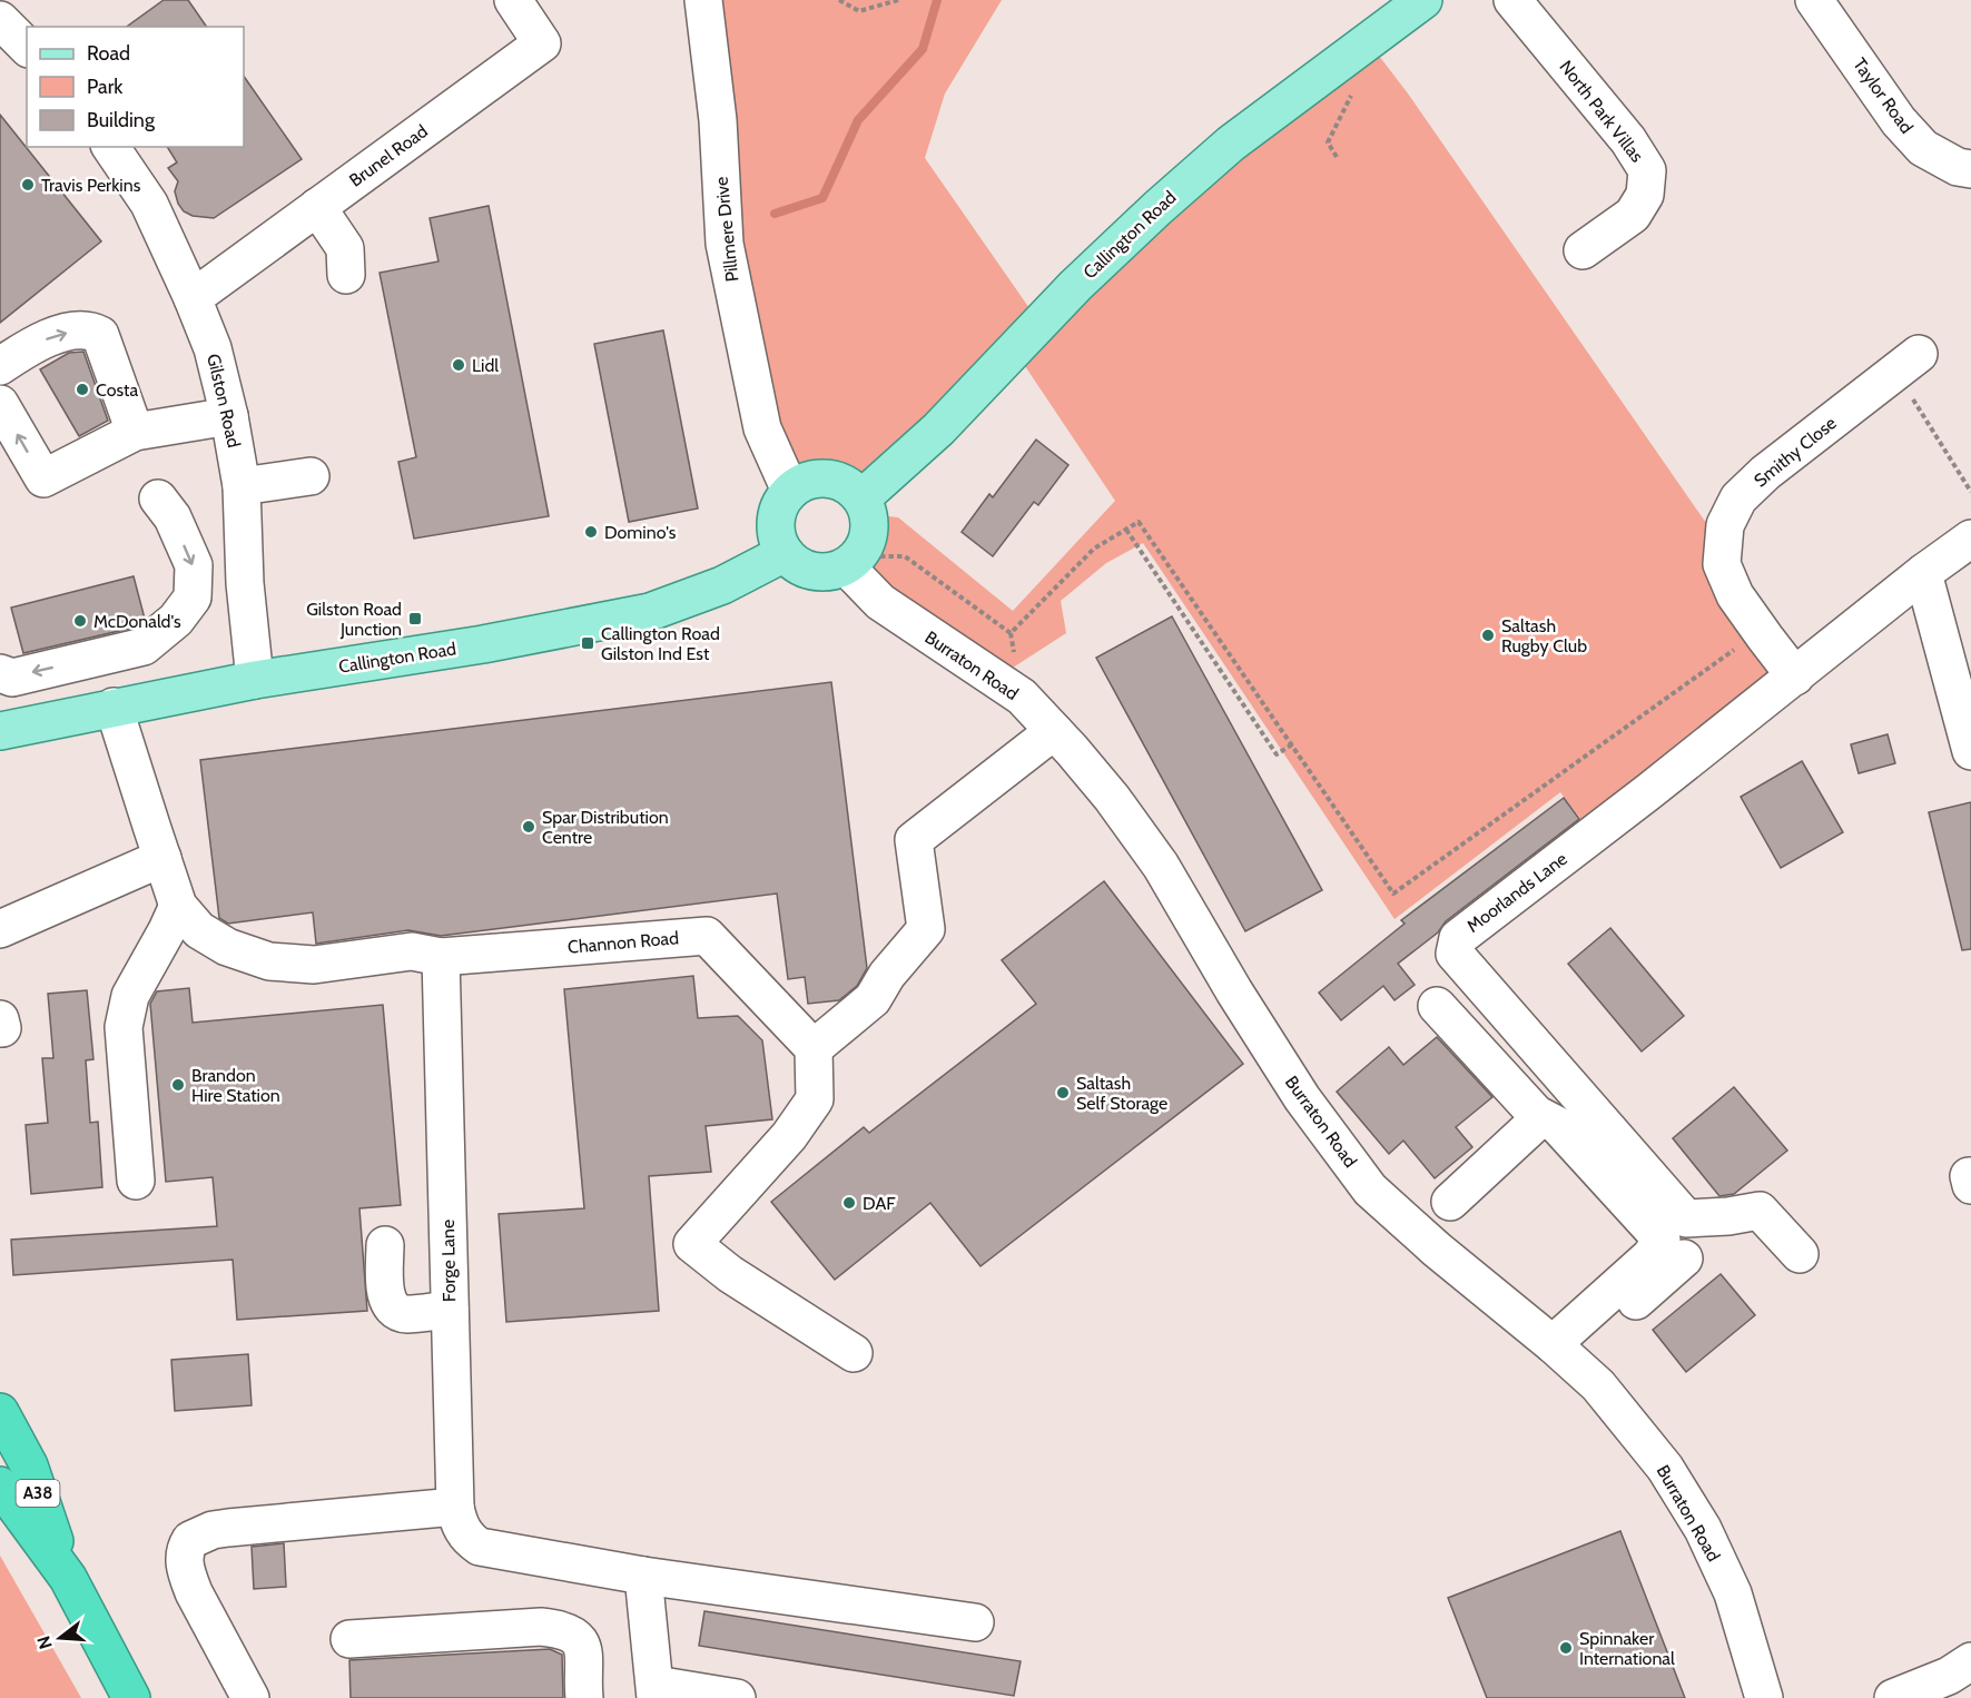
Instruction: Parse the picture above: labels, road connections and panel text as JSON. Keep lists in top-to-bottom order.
{
  "streets": {
    "highway": ["A38"],
    "main road": ["Callington Road"],
    "street": [
      "Taylor Road",
      "North Park Villas",
      "Brunel Road",
      "Pillmere Drive",
      "Gilston Road",
      "Smithy Close",
      "Burraton Road",
      "Moorlands Lane",
      "Channon Road",
      "Forge Lane"
    ]
  },
  "crossings": [
    ["Brunel Road", "Gilston Road"],
    ["Pillmere Drive", "Callington Road"],
    ["Pillmere Drive", "Burraton Road"],
    ["Callington Road", "Gilston Road"],
    ["Callington Road", "Burraton Road"],
    ["Callington Road", "Channon Road"],
    ["Smithy Close", "Moorlands Lane"],
    ["Channon Road", "Forge Lane"]
  ],
  "places": {
    "other": [
      "Travis Perkins",
      "Lidl",
      "Costa",
      "Domino's",
      "McDonald's",
      "Saltash Rugby Club",
      "Spar Distribution Centre",
      "Brandon Hire Station",
      "Saltash Self Storage",
      "DAF",
      "Spinnaker International"
    ],
    "transit": ["Gilston Road Junction", "Callington Road Gilston Ind Est"]
  },
  "legend": ["Road", "Park", "Building"],
  "north": "left"
}
